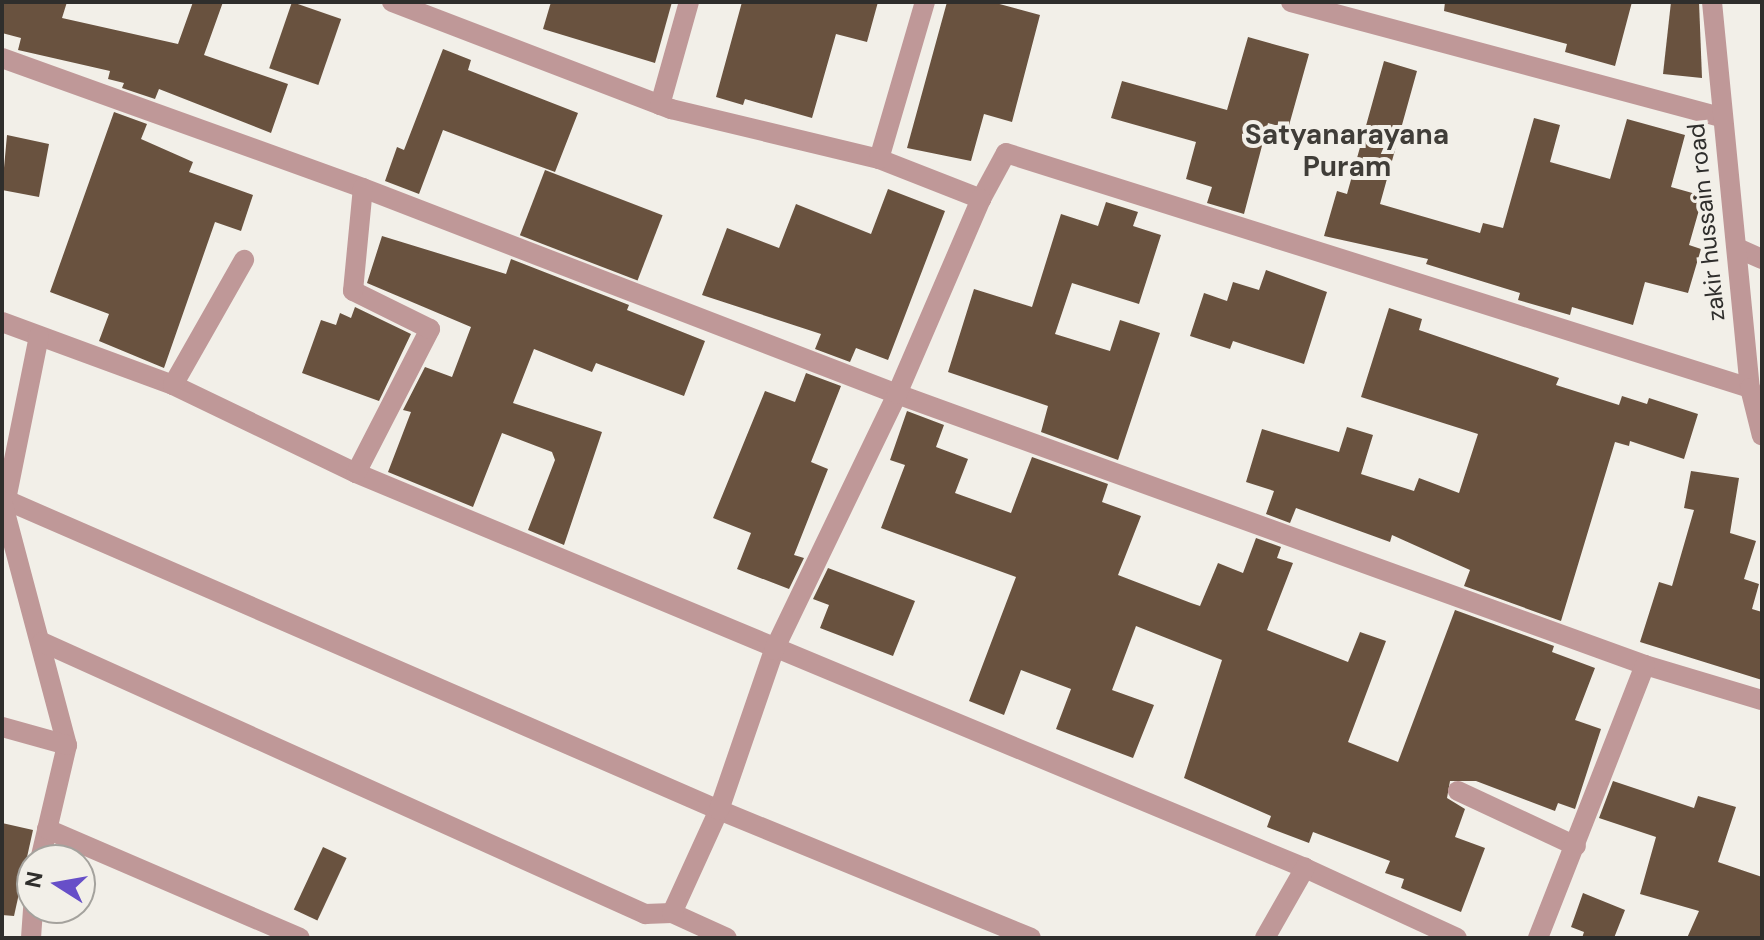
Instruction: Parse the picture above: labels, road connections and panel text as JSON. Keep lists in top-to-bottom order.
{
  "streets": {
    "street": ["zakir hussain road"]
  },
  "districts": ["Satyanarayana Puram"],
  "north": "left"
}
